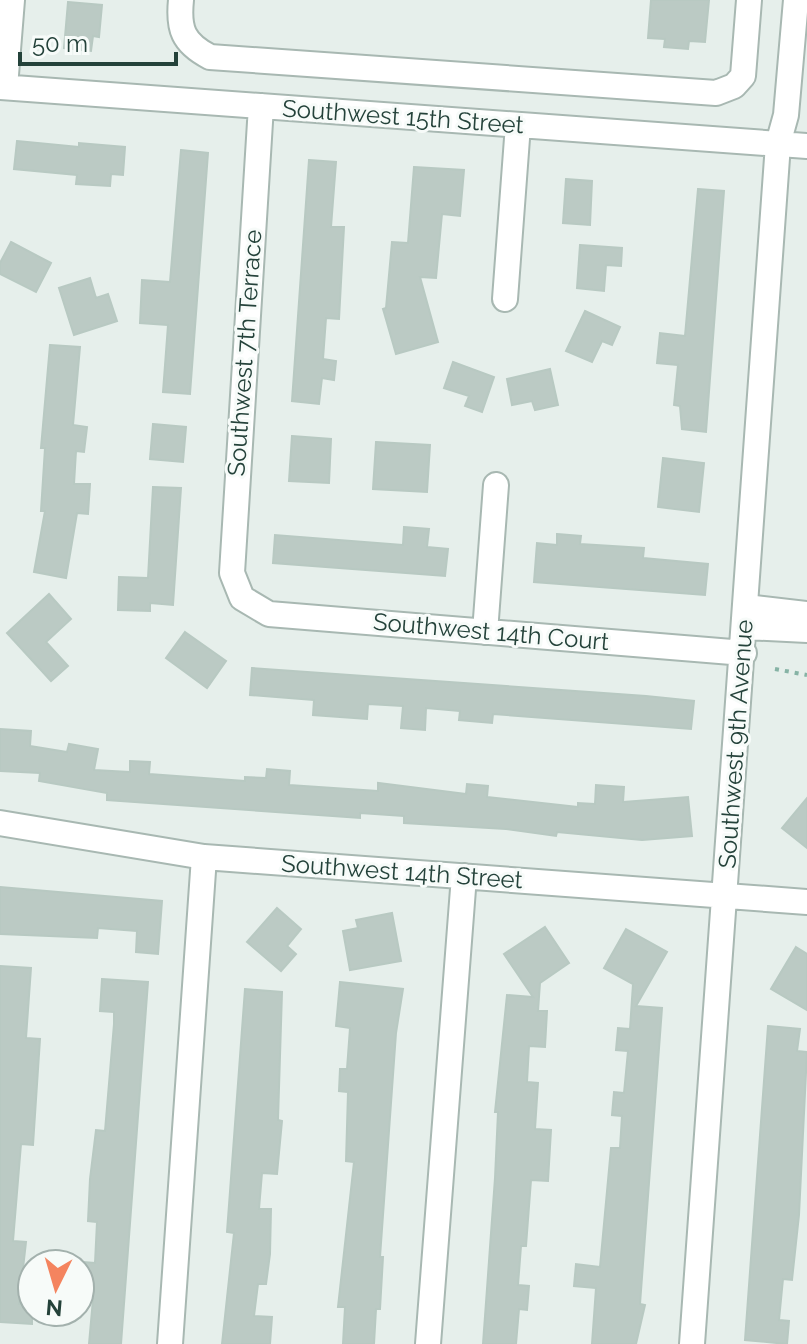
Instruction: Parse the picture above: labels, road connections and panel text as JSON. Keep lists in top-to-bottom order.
{
  "streets": {
    "street": [
      "Southwest 15th Street",
      "Southwest 7th Terrace",
      "Southwest 14th Court",
      "Southwest 9th Avenue",
      "Southwest 14th Street"
    ]
  },
  "crossings": [
    ["Southwest 15th Street", "Southwest 7th Terrace"],
    ["Southwest 15th Street", "Southwest 9th Avenue"],
    ["Southwest 7th Terrace", "Southwest 14th Court"],
    ["Southwest 14th Court", "Southwest 9th Avenue"],
    ["Southwest 9th Avenue", "Southwest 14th Street"]
  ],
  "scale_bar": "50 m",
  "north": "bottom"
}
